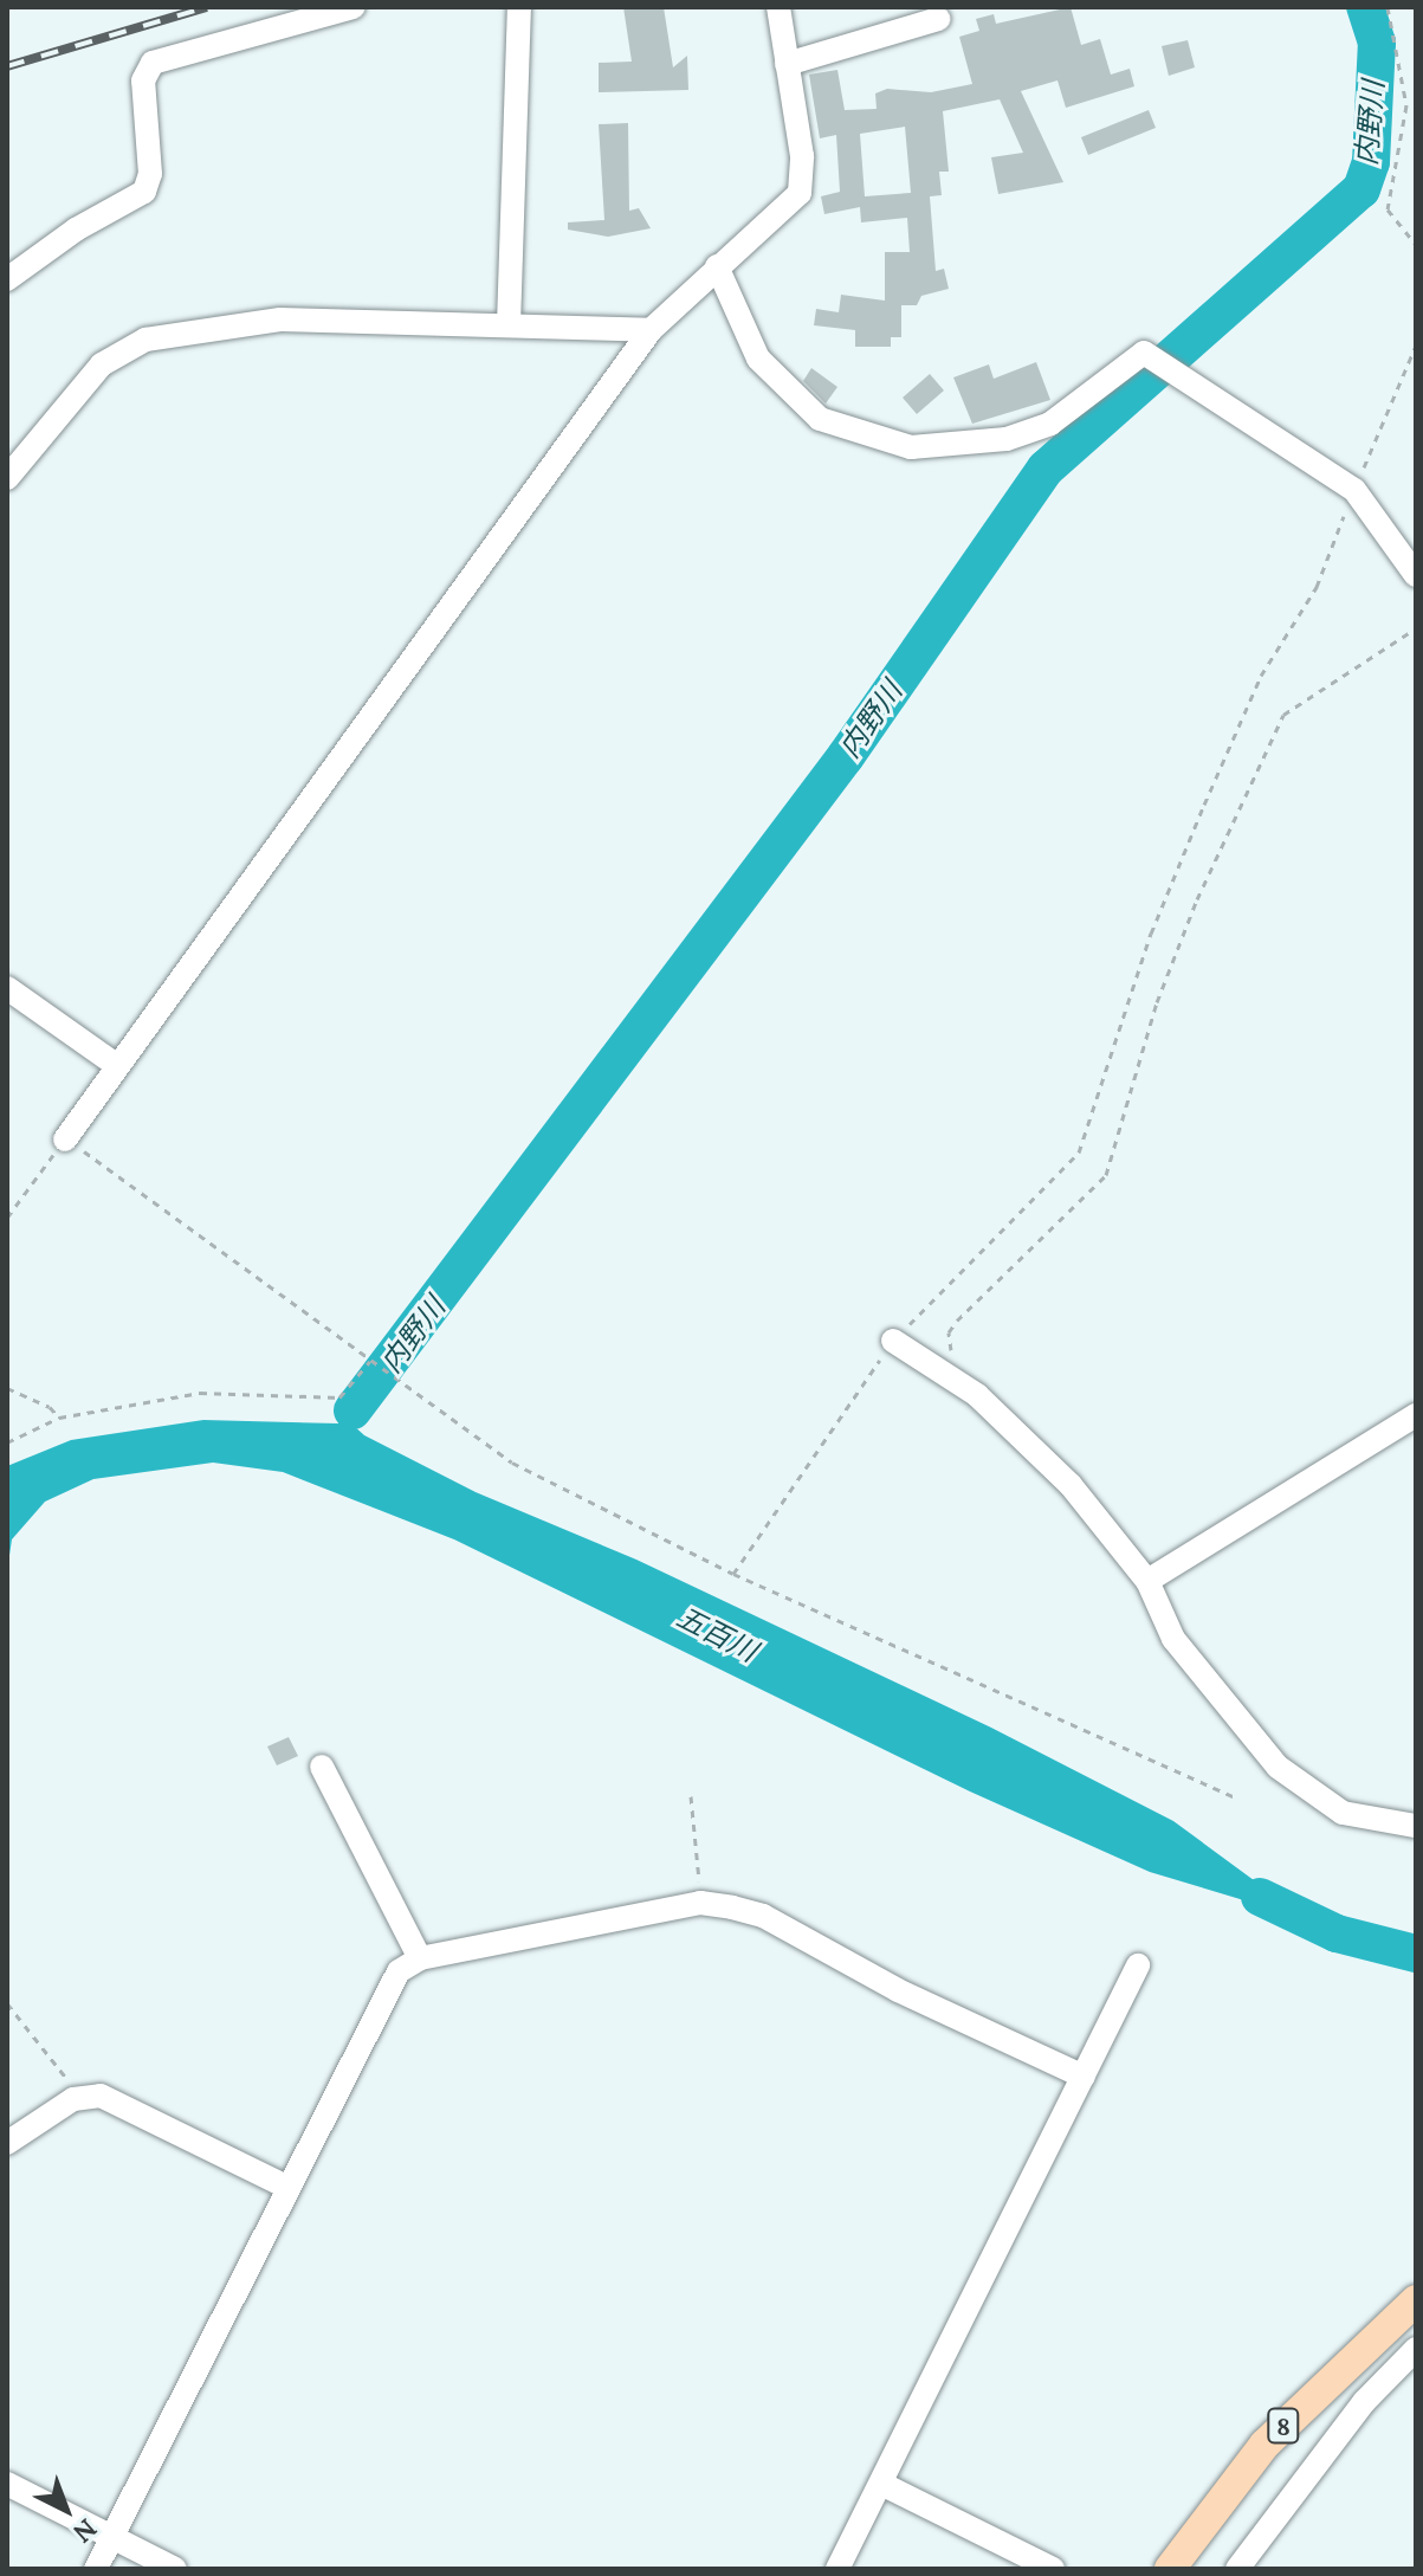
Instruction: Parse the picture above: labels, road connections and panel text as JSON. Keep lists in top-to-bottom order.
{
  "streets": {
    "main road": ["8"]
  },
  "water": ["内野川", "五百川"],
  "north": "bottom right"
}
